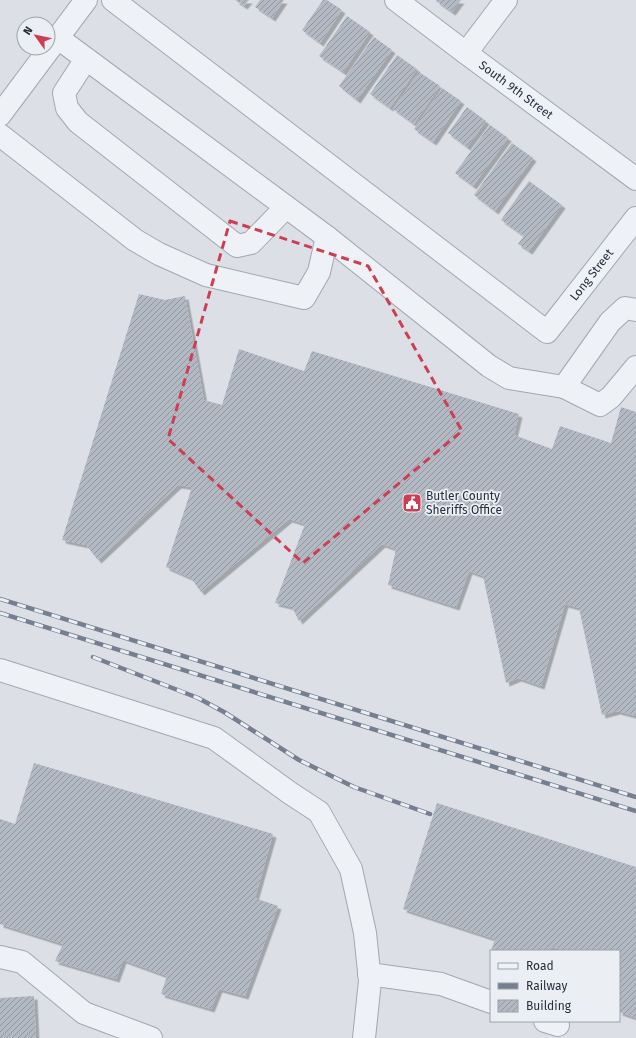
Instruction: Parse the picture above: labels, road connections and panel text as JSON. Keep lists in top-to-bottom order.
{
  "streets": {
    "street": ["South 9th Street", "Long Street"]
  },
  "places": {
    "public building": ["Butler County Sheriffs Office"]
  },
  "legend": ["Road", "Railway", "Building"],
  "north": "top left"
}
